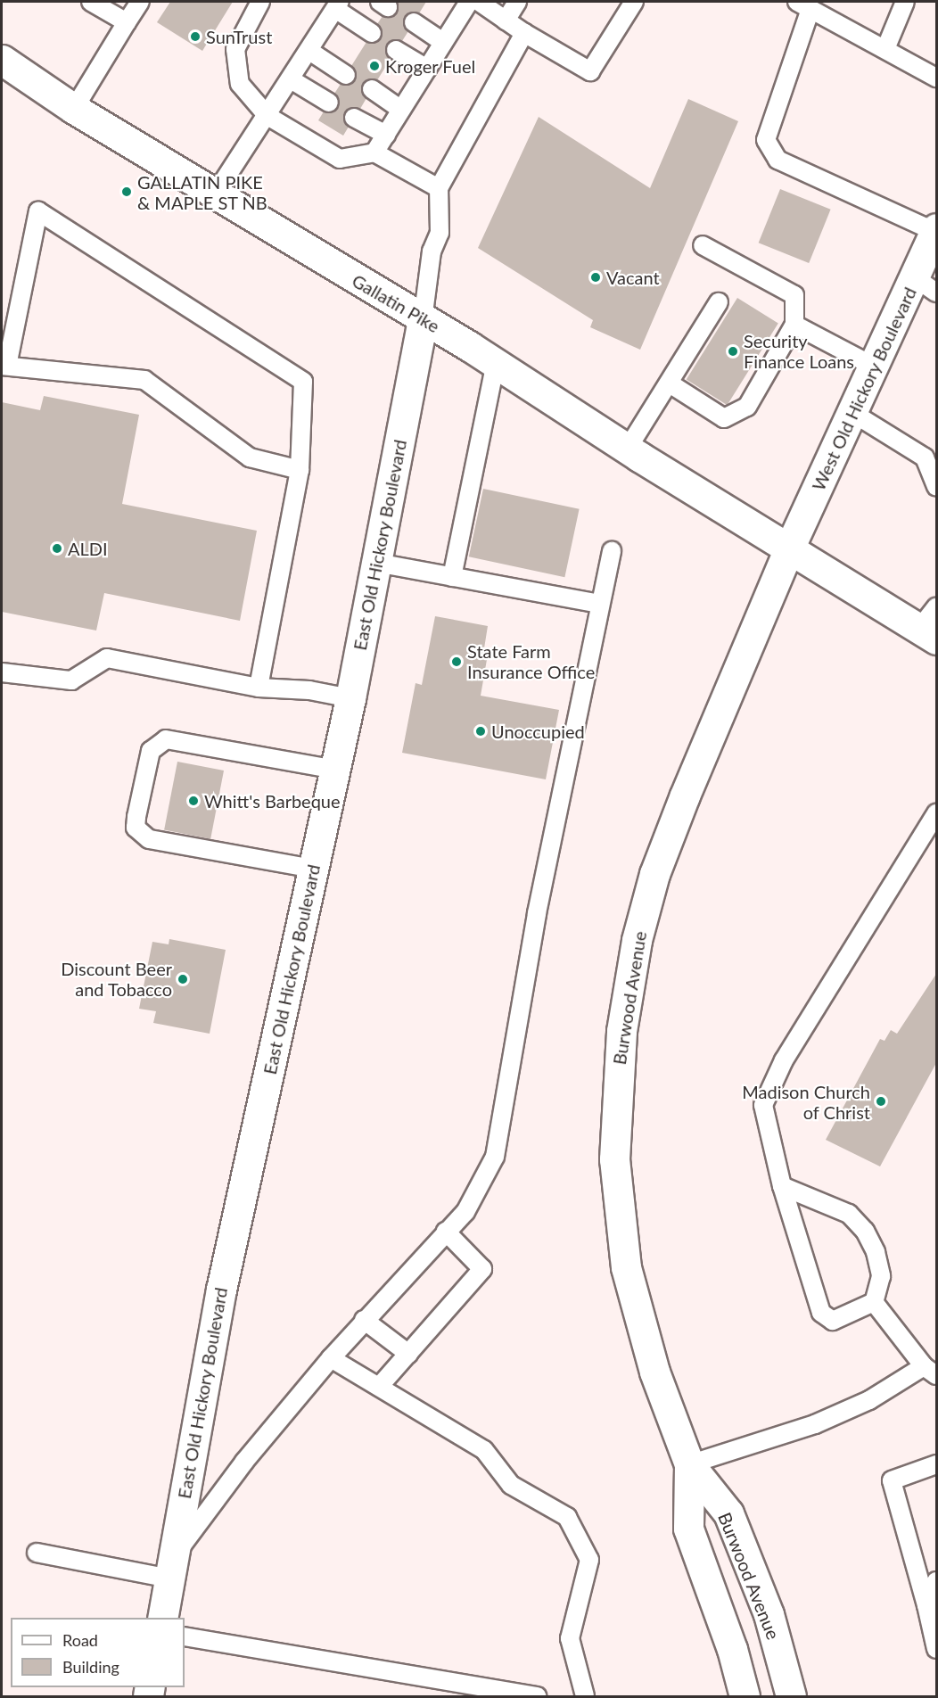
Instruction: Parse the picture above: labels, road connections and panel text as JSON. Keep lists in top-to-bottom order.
{
  "streets": {
    "main road": [
      "Gallatin Pike",
      "West Old Hickory Boulevard",
      "East Old Hickory Boulevard",
      "Burwood Avenue"
    ]
  },
  "crossings": [
    ["Gallatin Pike", "West Old Hickory Boulevard"],
    ["Gallatin Pike", "East Old Hickory Boulevard"],
    ["Gallatin Pike", "Burwood Avenue"],
    ["West Old Hickory Boulevard", "Burwood Avenue"]
  ],
  "places": [
    "SunTrust",
    "Kroger Fuel",
    "GALLATIN PIKE & MAPLE ST NB",
    "Vacant",
    "Security Finance Loans",
    "ALDI",
    "State Farm Insurance Office",
    "Unoccupied",
    "Whitt's Barbeque",
    "Discount Beer and Tobacco",
    "Madison Church of Christ"
  ],
  "legend": ["Road", "Building"]
}
